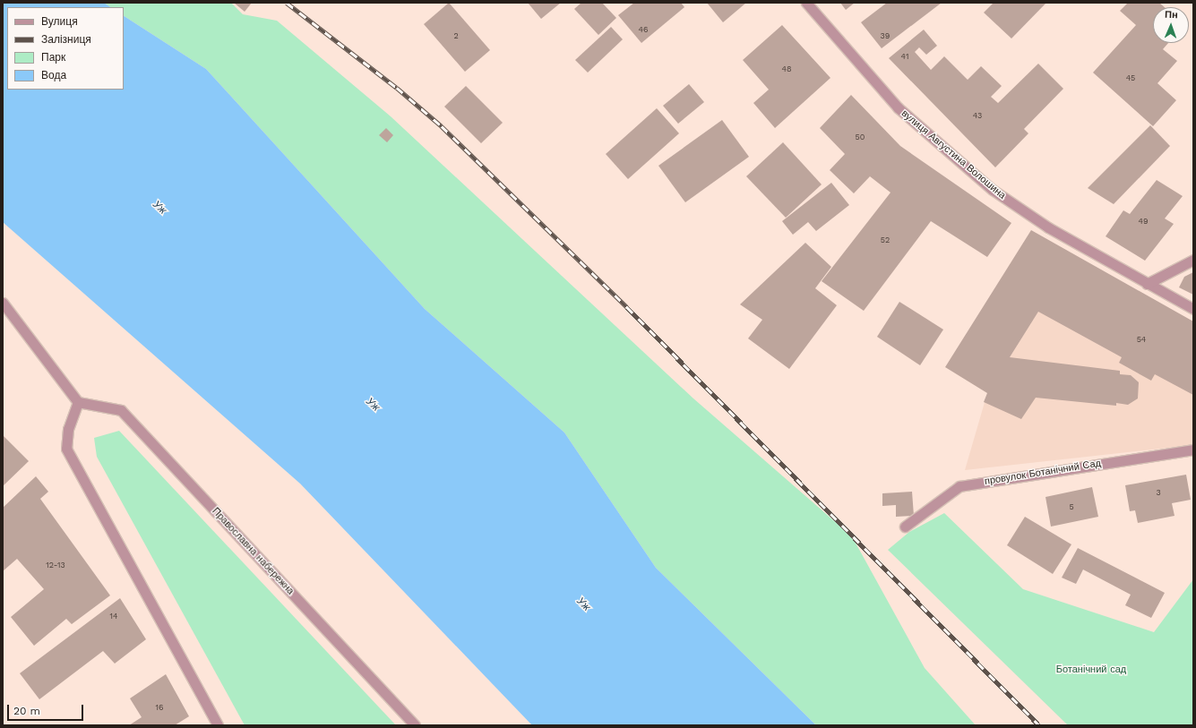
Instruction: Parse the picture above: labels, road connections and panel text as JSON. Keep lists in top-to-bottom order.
{
  "streets": {
    "street": ["вулиця Августина Волошина", "провулок Ботанічний Сад", "Православна набережна"]
  },
  "water": ["Уж"],
  "parks": ["Ботанічний сад"],
  "house_numbers": [
    "46",
    "2",
    "39",
    "41",
    "48",
    "45",
    "43",
    "50",
    "49",
    "52",
    "54",
    "3",
    "5",
    "12-13",
    "14",
    "16"
  ],
  "legend": [
    "Вулиця",
    "Залізниця",
    "Парк",
    "Вода"
  ],
  "scale_bar": "20 m",
  "north": "top"
}
